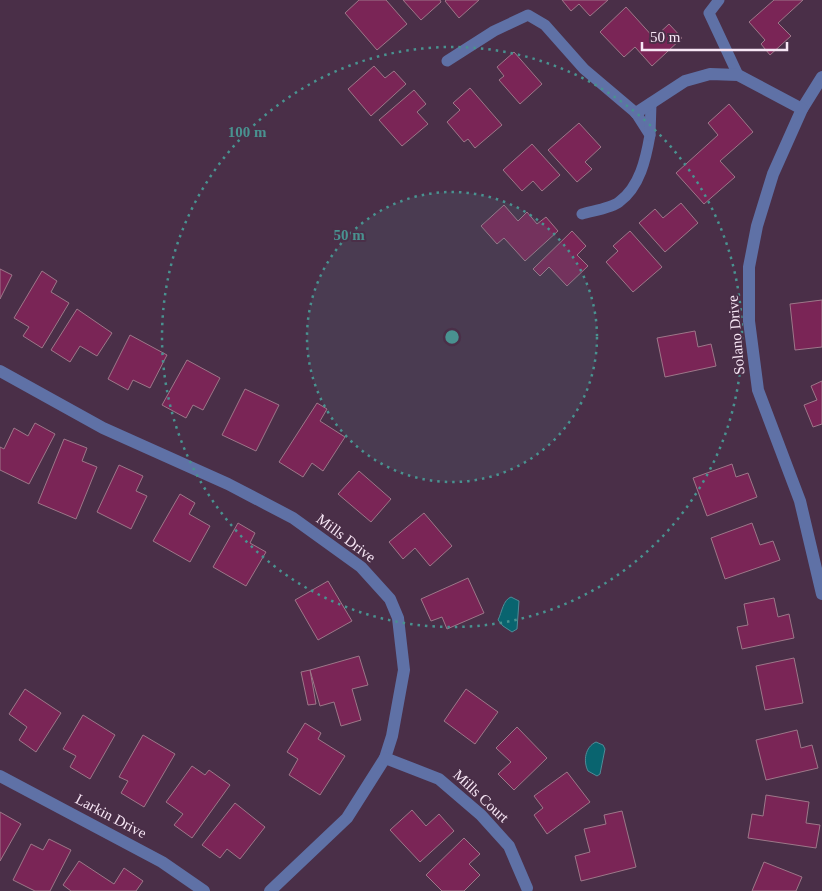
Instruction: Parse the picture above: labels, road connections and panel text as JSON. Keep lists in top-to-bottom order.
{
  "streets": {
    "street": [
      "Solano Drive",
      "Mills Drive",
      "Mills Court",
      "Larkin Drive"
    ]
  },
  "crossings": [
    ["Mills Drive", "Mills Court"]
  ],
  "scale_bar": "50 m",
  "rings": ["100 m", "50 m"]
}
